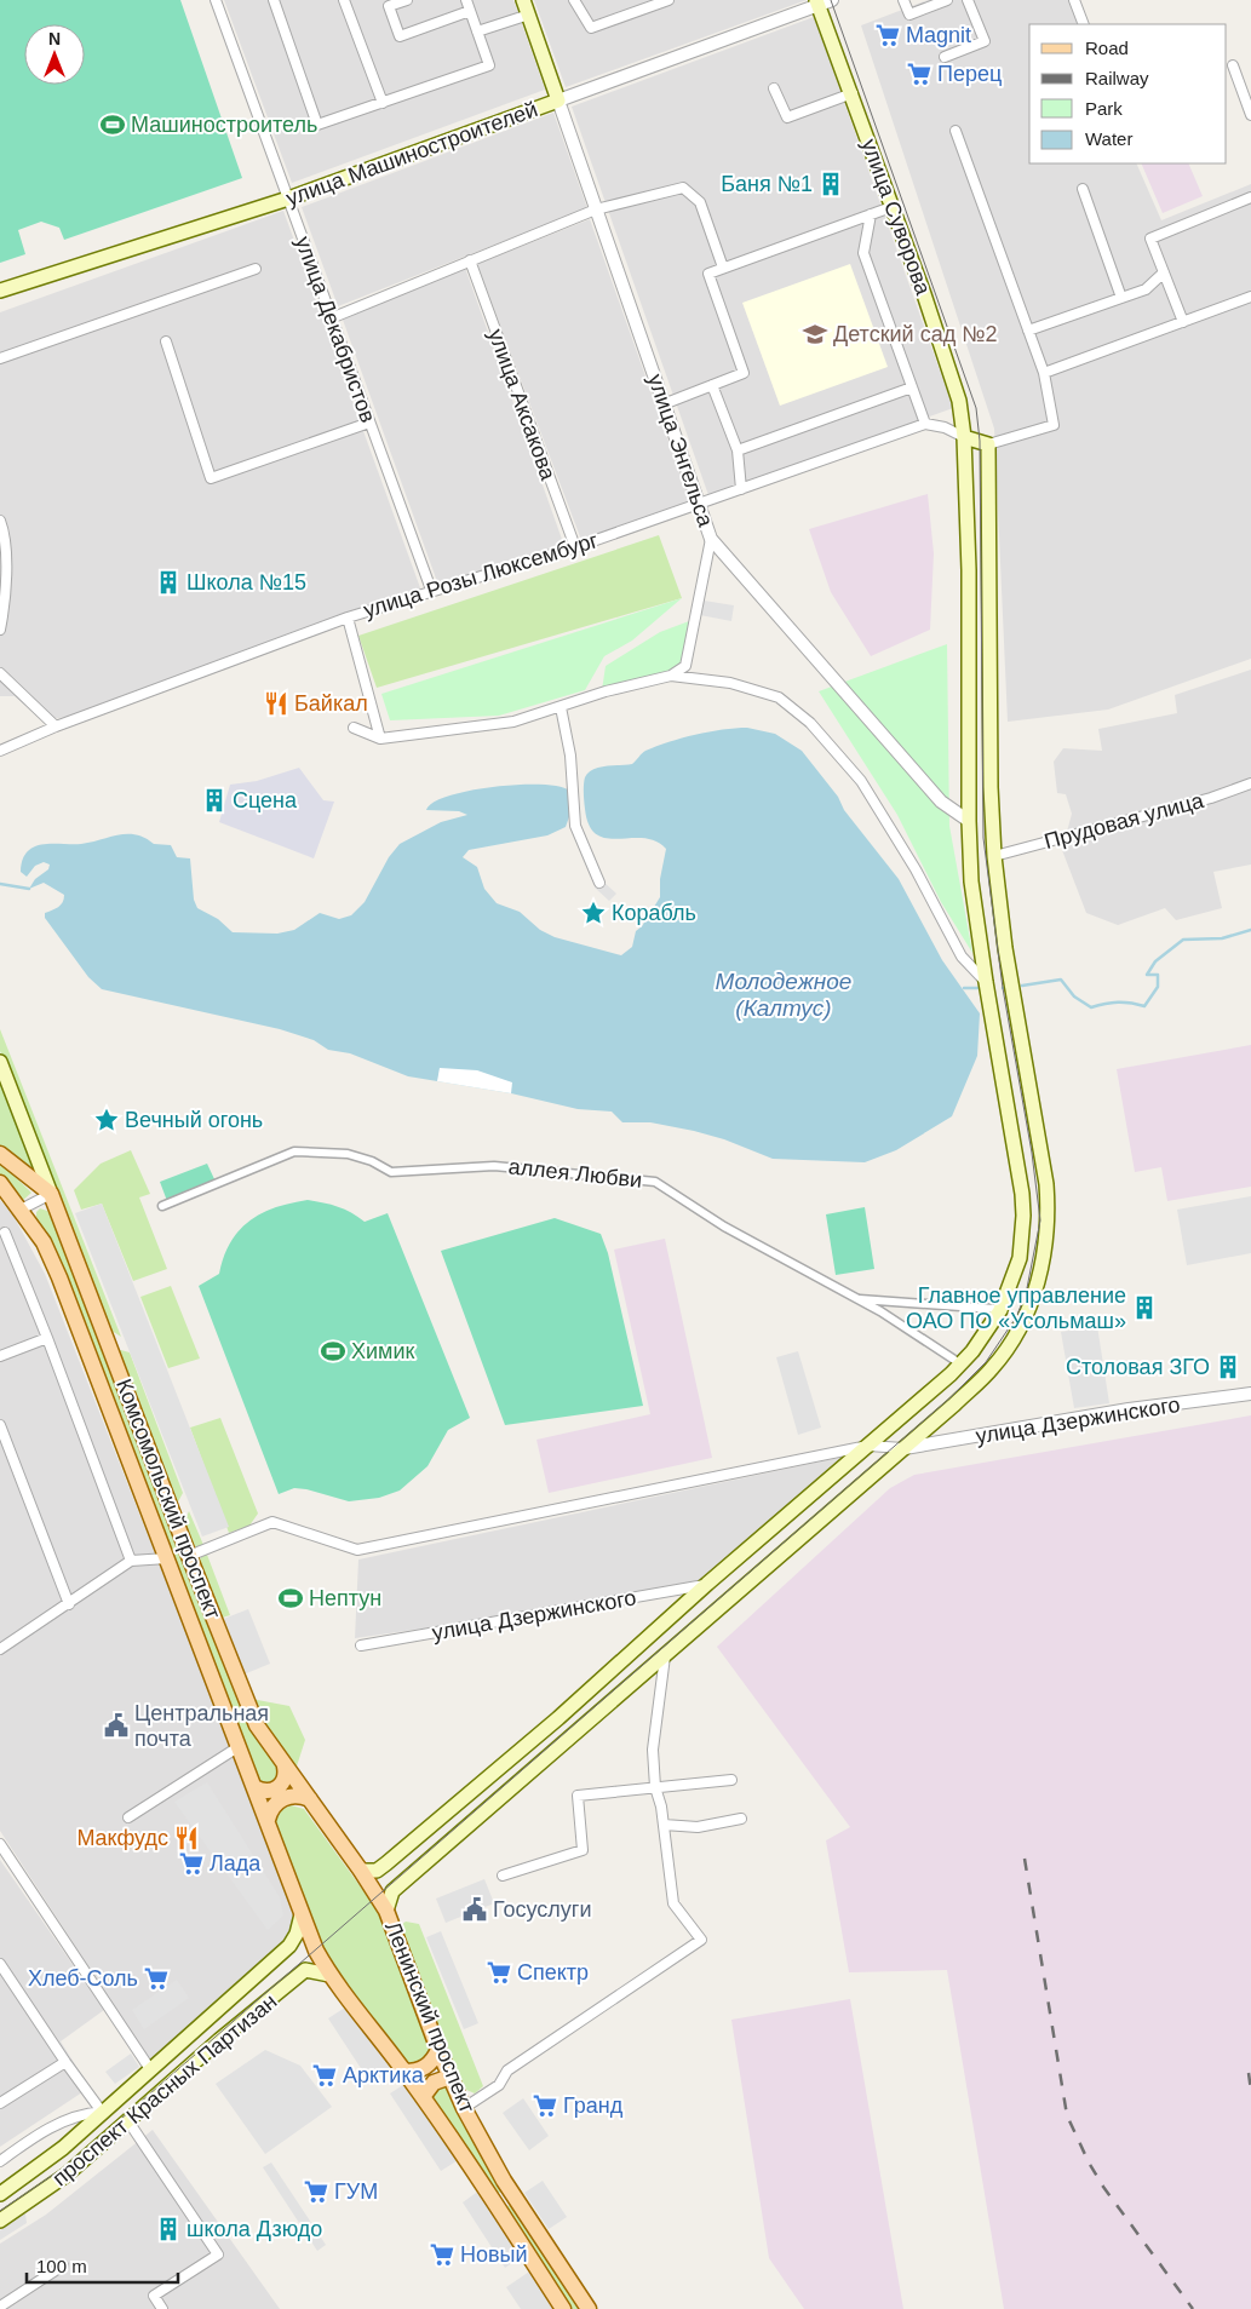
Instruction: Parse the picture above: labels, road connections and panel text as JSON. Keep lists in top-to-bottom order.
{
  "streets": {
    "main road": [
      "улица Машиностроителей",
      "улица Суворова",
      "улица Энгельса",
      "Комсомольский проспект",
      "Ленинский проспект",
      "проспект Красных Партизан"
    ],
    "street": [
      "улица Декабристов",
      "улица Аксакова",
      "улица Розы Люксембург",
      "Прудовая улица",
      "аллея Любви",
      "улица Дзержинского"
    ]
  },
  "crossings": [
    ["улица Машиностроителей", "улица Суворова"],
    ["улица Машиностроителей", "улица Декабристов"],
    ["улица Машиностроителей", "улица Энгельса"],
    ["улица Суворова", "улица Энгельса"],
    ["улица Суворова", "улица Дзержинского"],
    ["улица Суворова", "Комсомольский проспект"],
    ["улица Декабристов", "улица Розы Люксембург"],
    ["улица Аксакова", "улица Розы Люксембург"],
    ["улица Энгельса", "улица Розы Люксембург"],
    ["Комсомольский проспект", "Ленинский проспект"],
    ["Комсомольский проспект", "проспект Красных Партизан"],
    ["Ленинский проспект", "проспект Красных Партизан"]
  ],
  "water": ["Молодежное (Калтус)"],
  "places": {
    "supermarket": [
      "Magnit",
      "Перец",
      "Лада",
      "Спектр",
      "Хлеб-Соль",
      "Арктика",
      "Гранд",
      "ГУМ",
      "Новый"
    ],
    "sports": ["Машиностроитель", "Химик", "Нептун"],
    "building": [
      "Баня №1",
      "Школа №15",
      "Сцена",
      "Главное управление ОАО ПО «Усольмаш»",
      "Столовая ЗГО",
      "школа Дзюдо"
    ],
    "school or university": ["Детский сад №2"],
    "restaurant": ["Байкал", "Макфудс"],
    "place": ["Корабль", "Вечный огонь"],
    "public building": ["Центральная почта", "Госуслуги"]
  },
  "legend": [
    "Road",
    "Railway",
    "Park",
    "Water"
  ],
  "scale_bar": "100 m",
  "north": "top"
}
